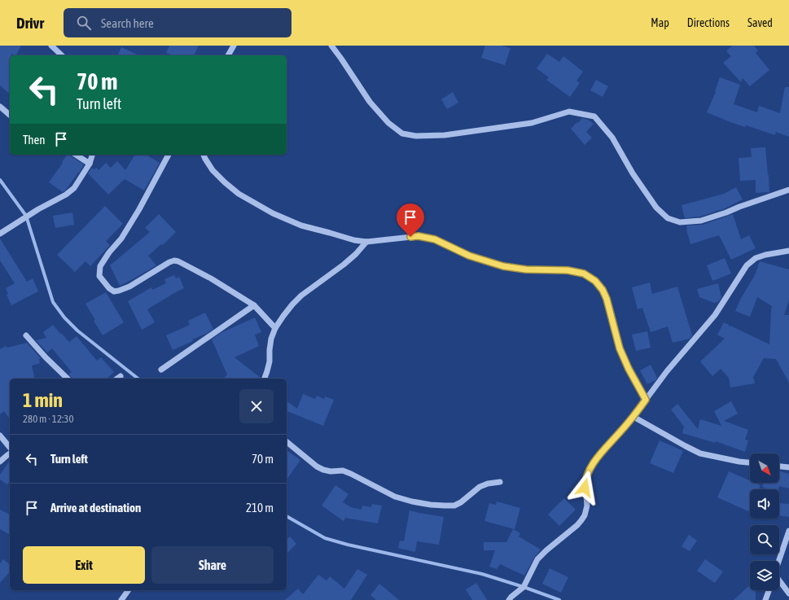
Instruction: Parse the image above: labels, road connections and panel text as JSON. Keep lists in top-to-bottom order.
{
  "north": "bottom right",
  "page": {
    "header": "Drivr",
    "search": "Search here",
    "nav": ["Map", "Directions", "Saved"],
    "turn": ["70 m", "Turn left"],
    "then": "Then",
    "heading": ["1 min", "280 m · 12:30"],
    "list": [
      {
        "name": "Turn left",
        "value": "70 m"
      },
      {
        "name": "Arrive at destination",
        "value": "210 m"
      }
    ],
    "buttons": ["Exit", "Share"]
  }
}
